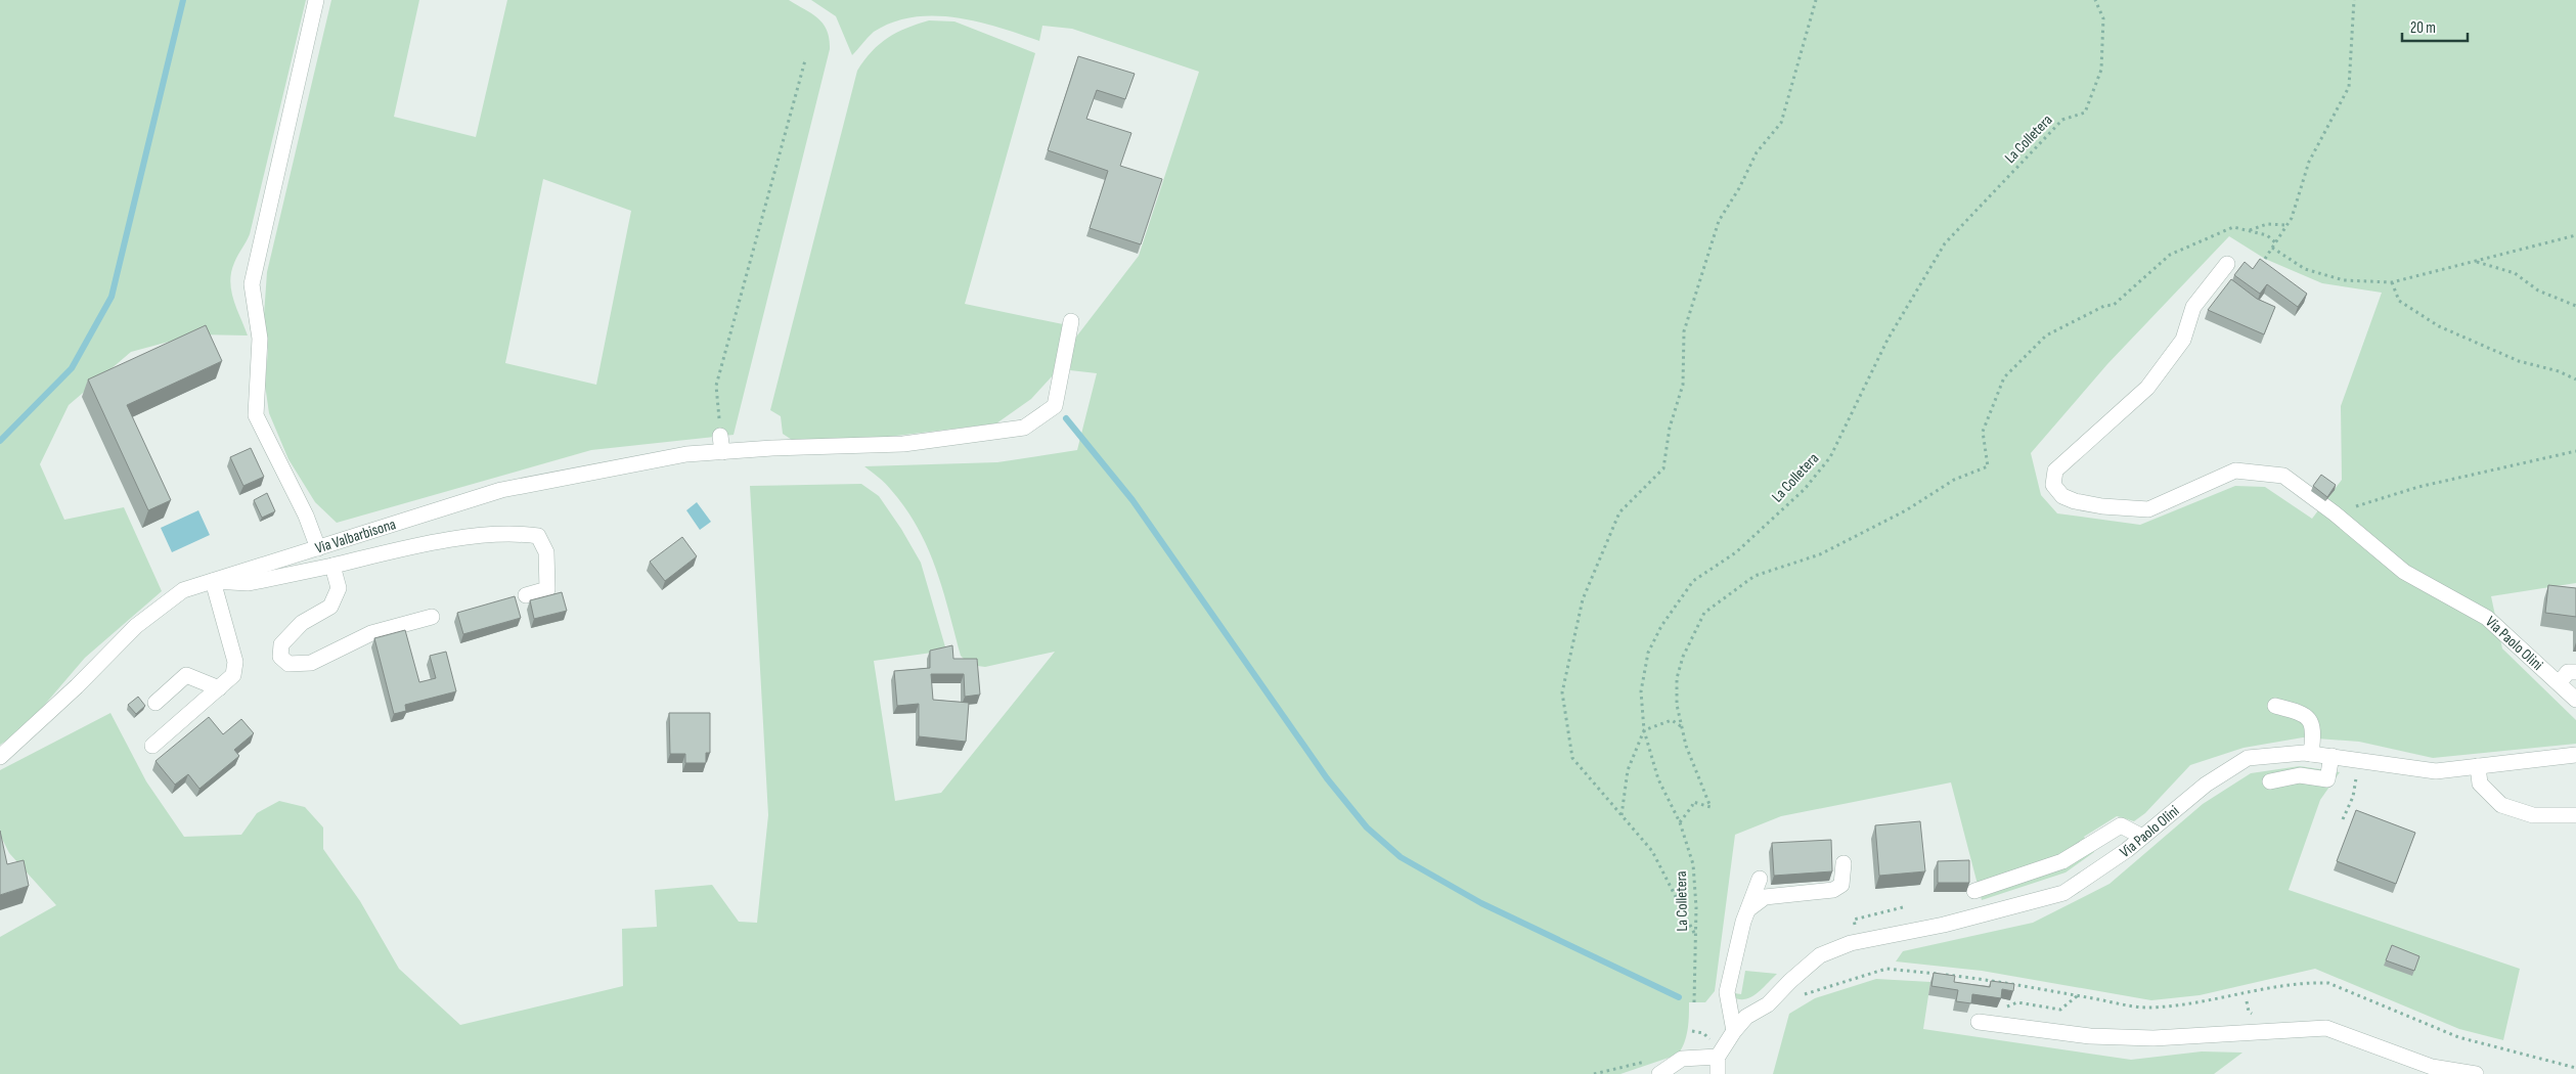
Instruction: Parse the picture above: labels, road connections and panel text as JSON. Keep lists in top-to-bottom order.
{
  "streets": {
    "street": ["Via Valbarbisona", "Via Paolo Olini"],
    "path": ["La Colletera"]
  },
  "scale_bar": "20 m"
}
